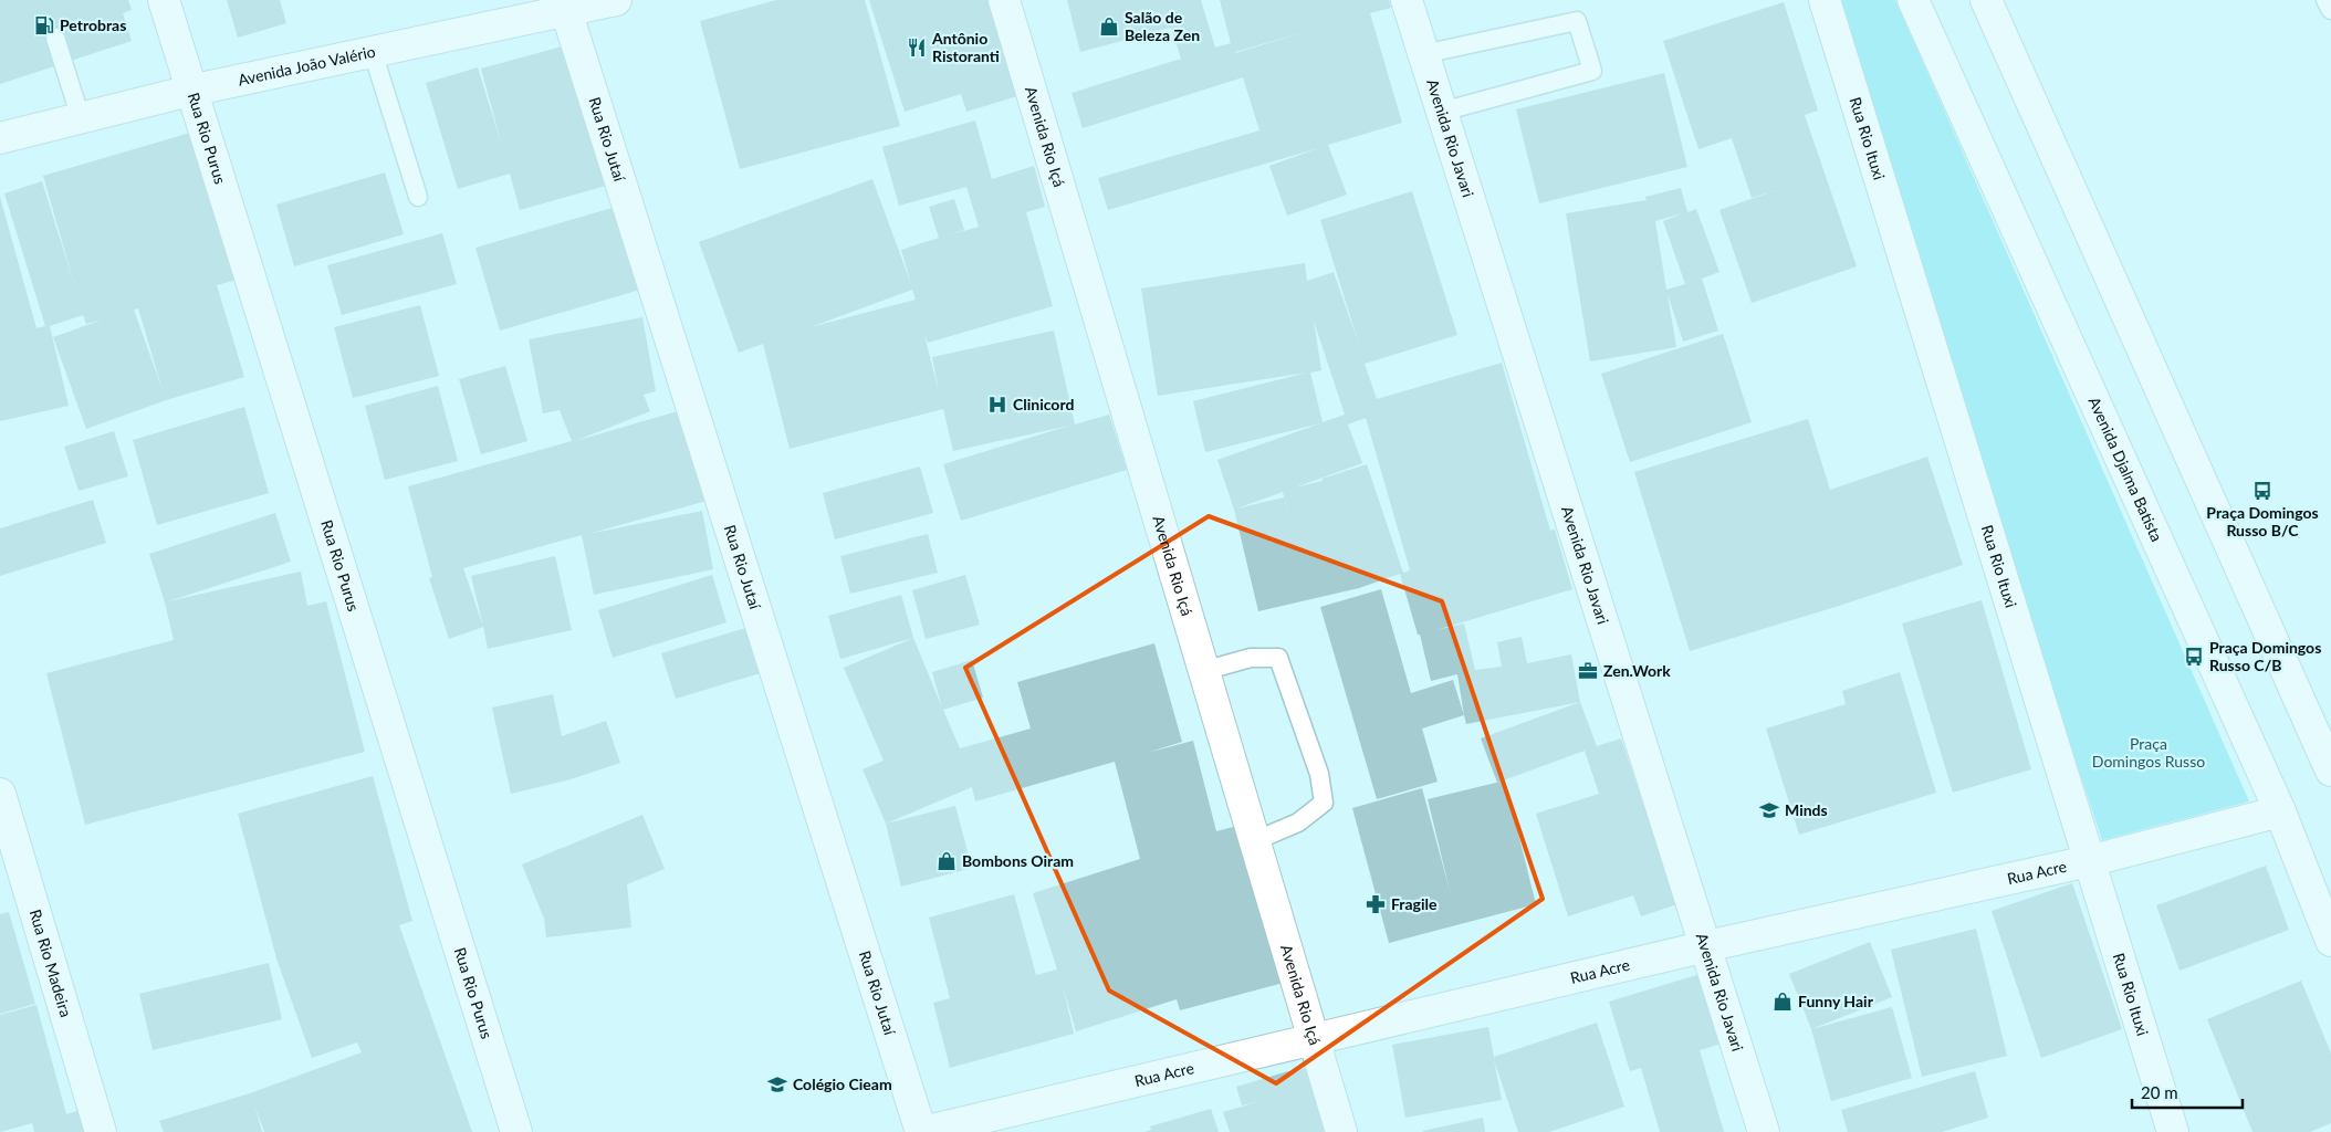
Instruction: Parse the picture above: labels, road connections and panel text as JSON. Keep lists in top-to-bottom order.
{
  "streets": {
    "street": [
      "Avenida João Valério",
      "Avenida Rio Içá",
      "Rua Rio Purus",
      "Rua Rio Ituxi",
      "Rua Rio Jutaí",
      "Avenida Rio Javari",
      "Avenida Djalma Batista",
      "Rua Acre",
      "Rua Rio Madeira"
    ]
  },
  "crossings": [
    ["Avenida João Valério", "Rua Rio Purus"],
    ["Avenida João Valério", "Rua Rio Jutaí"],
    ["Avenida Rio Içá", "Rua Acre"],
    ["Rua Rio Ituxi", "Rua Acre"],
    ["Rua Rio Jutaí", "Rua Acre"],
    ["Avenida Rio Javari", "Rua Acre"],
    ["Avenida Djalma Batista", "Rua Acre"]
  ],
  "parks": ["Praça Domingos Russo"],
  "places": {
    "fuel station": ["Petrobras"],
    "shop": ["Salão de Beleza Zen", "Bombons Oiram", "Funny Hair"],
    "restaurant": ["Antônio Ristoranti"],
    "hospital": ["Clinicord"],
    "bus stop": ["Praça Domingos Russo B/C", "Praça Domingos Russo C/B"],
    "office": ["Zen.Work"],
    "school or university": ["Minds", "Colégio Cieam"],
    "pharmacy": ["Fragile"]
  },
  "scale_bar": "20 m"
}
